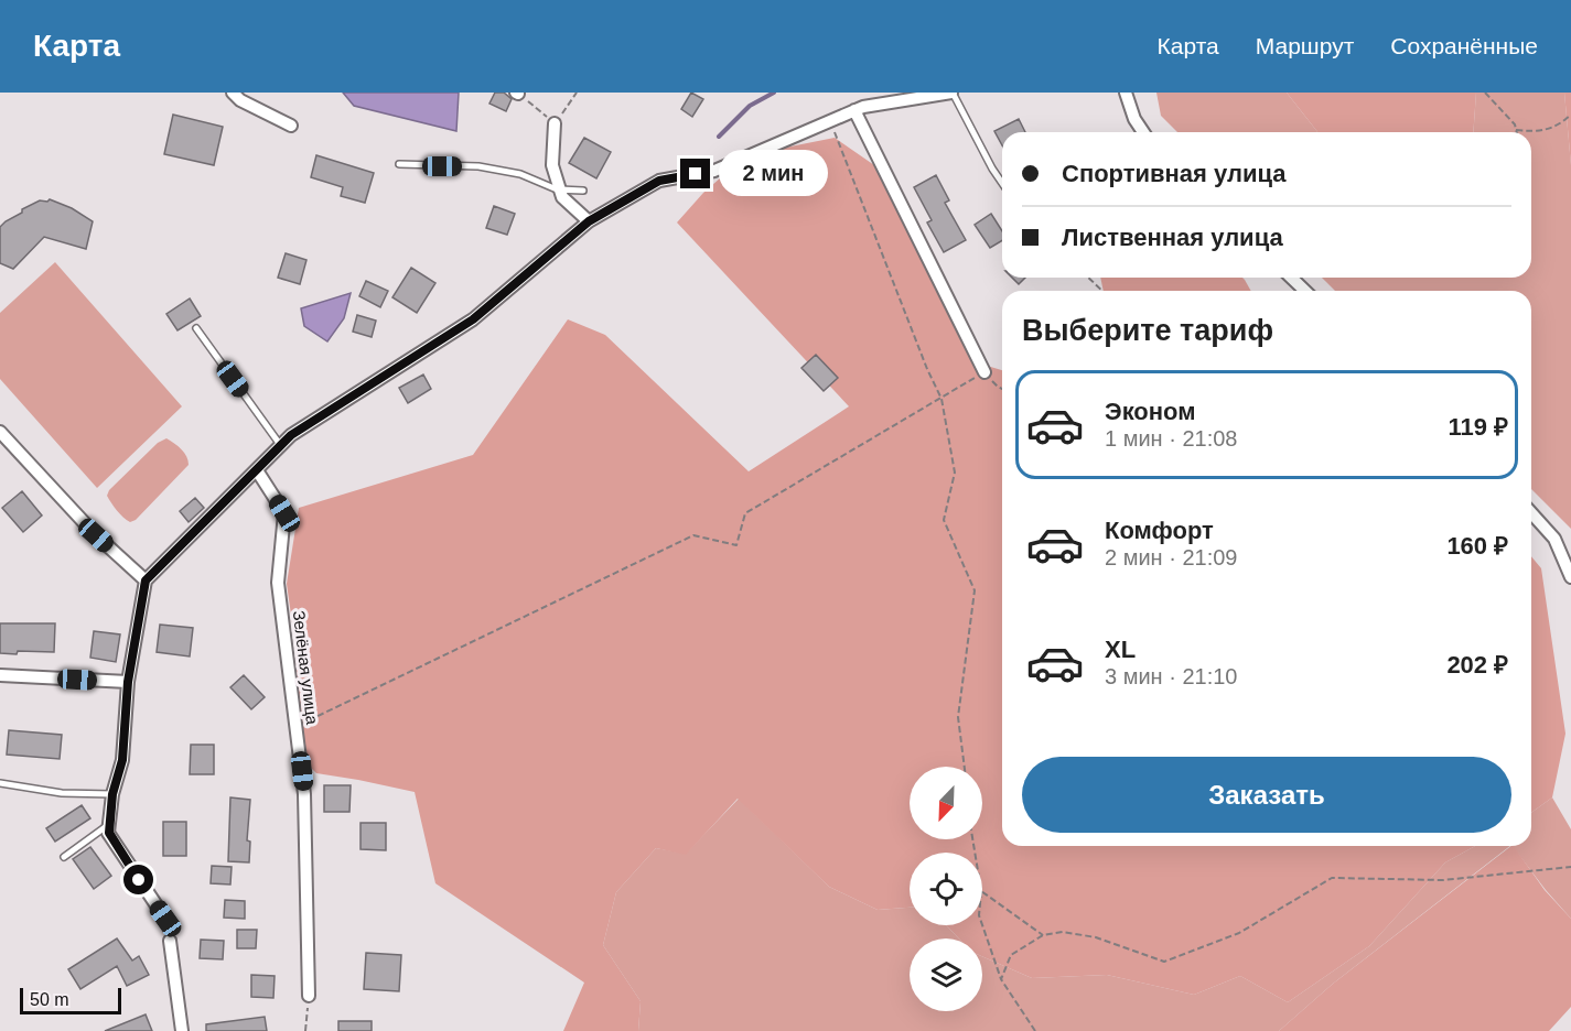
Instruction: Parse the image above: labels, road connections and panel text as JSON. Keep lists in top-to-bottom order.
{
  "streets": {
    "street": ["Зелёная улица"]
  },
  "scale_bar": "50 m",
  "north": "bottom left",
  "page": {
    "header": "Карта",
    "nav": ["Карта", "Маршрут", "Сохранённые"],
    "banner": ["Спортивная улица", "Лиственная улица"],
    "bubble": "2 мин",
    "heading": "Выберите тариф",
    "list": [
      {
        "name": "Эконом",
        "note": "1 мин · 21:08",
        "value": "119 ₽"
      },
      {
        "name": "Комфорт",
        "note": "2 мин · 21:09",
        "value": "160 ₽"
      },
      {
        "name": "XL",
        "note": "3 мин · 21:10",
        "value": "202 ₽"
      }
    ],
    "buttons": "Заказать",
    "scale": "50 m"
  }
}
